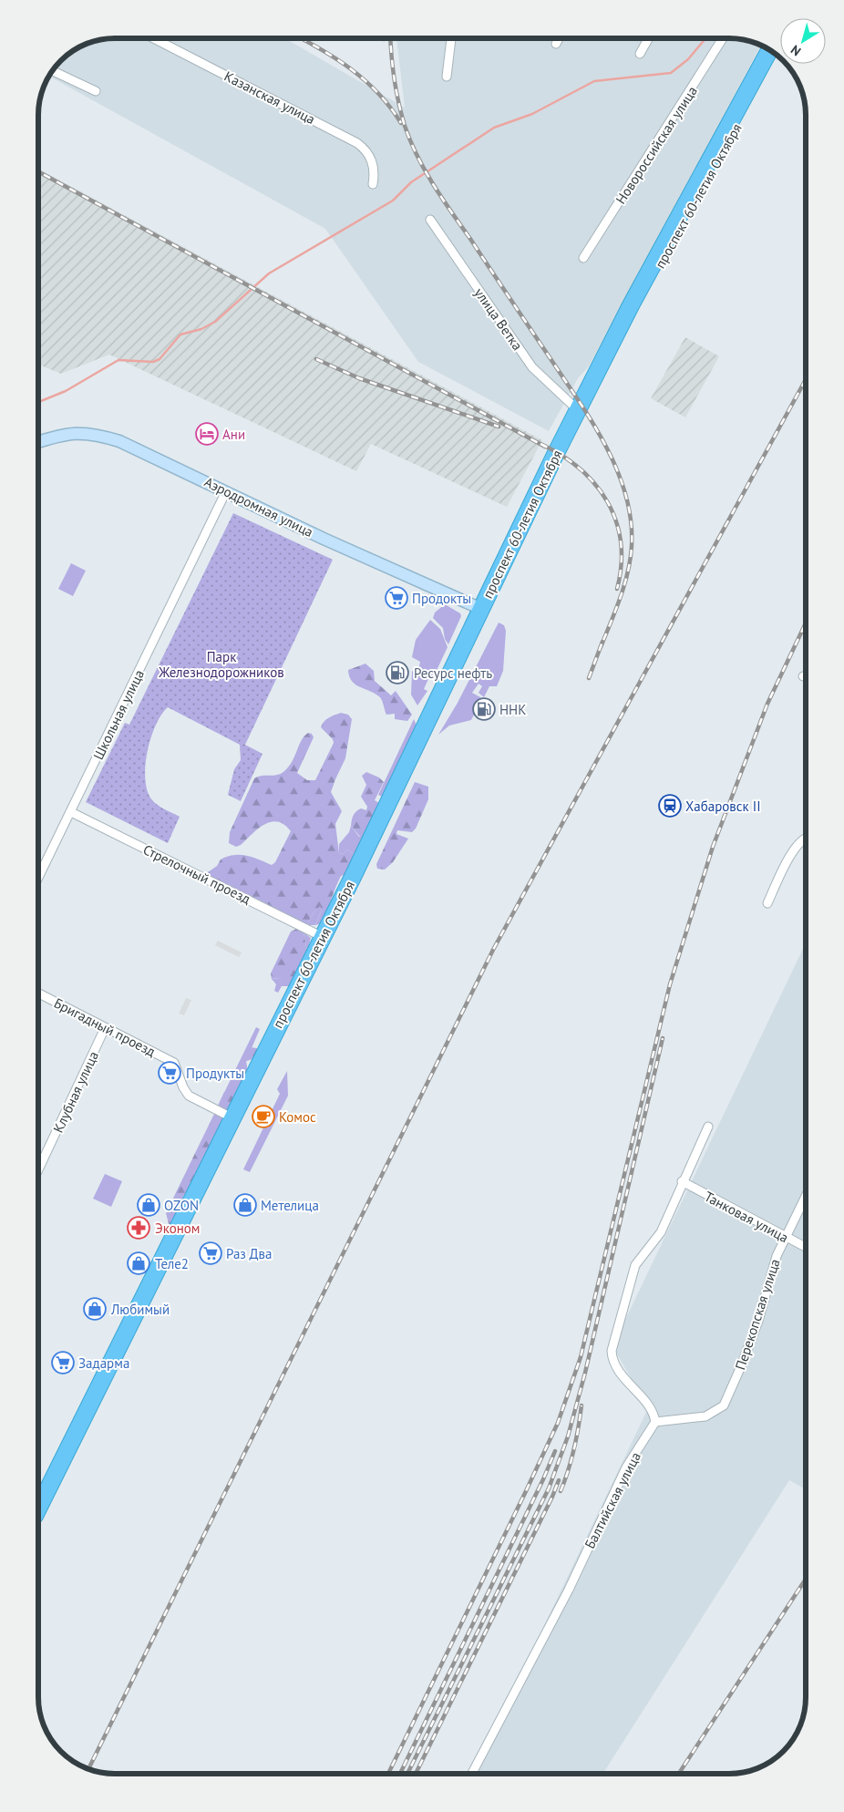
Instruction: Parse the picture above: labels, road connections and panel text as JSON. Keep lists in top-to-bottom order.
{
  "streets": {
    "highway": ["проспект 60-летия Октября"],
    "street": [
      "Казанская улица",
      "Новороссийская улица",
      "улица Ветка",
      "Аэродромная улица",
      "Школьная улица",
      "Стрелочный проезд",
      "Бригадный проезд",
      "Клубная улица",
      "Танковая улица",
      "Перекопская улица",
      "Балтийская улица"
    ]
  },
  "crossings": [
    ["проспект 60-летия Октября", "улица Ветка"],
    ["проспект 60-летия Октября", "Аэродромная улица"],
    ["проспект 60-летия Октября", "Стрелочный проезд"],
    ["проспект 60-летия Октября", "Бригадный проезд"],
    ["Аэродромная улица", "Школьная улица"],
    ["Школьная улица", "Стрелочный проезд"],
    ["Бригадный проезд", "Клубная улица"],
    ["Танковая улица", "Перекопская улица"],
    ["Перекопская улица", "Балтийская улица"]
  ],
  "parks": ["Парк Железнодорожников"],
  "places": {
    "hotel": ["Ани"],
    "supermarket": [
      "Продокты",
      "Продукты",
      "Раз Два",
      "Задарма"
    ],
    "fuel station": ["Ресурс нефть", "ННК"],
    "station": ["Хабаровск II"],
    "cafe": ["Комос"],
    "shop": [
      "OZON",
      "Метелица",
      "Теле2",
      "Любимый"
    ],
    "pharmacy": ["Эконом"]
  },
  "north": "bottom left"
}
